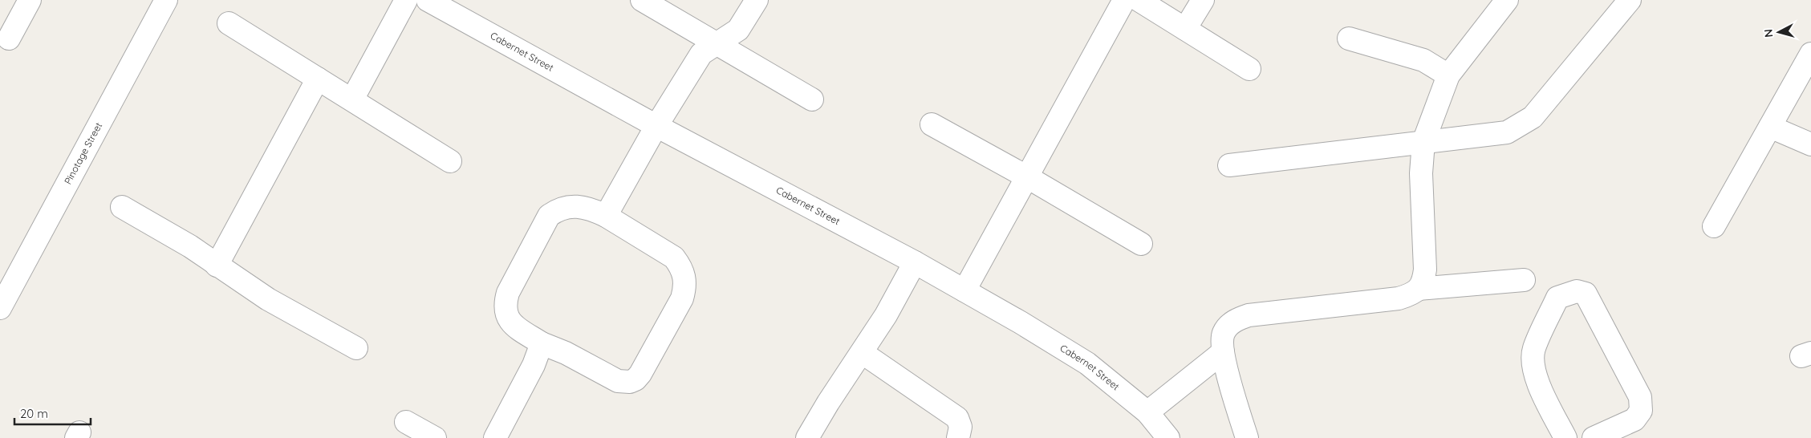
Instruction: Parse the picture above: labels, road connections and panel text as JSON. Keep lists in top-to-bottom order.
{
  "streets": {
    "street": ["Cabernet Street", "Pinotage Street"]
  },
  "scale_bar": "20 m",
  "north": "left"
}
